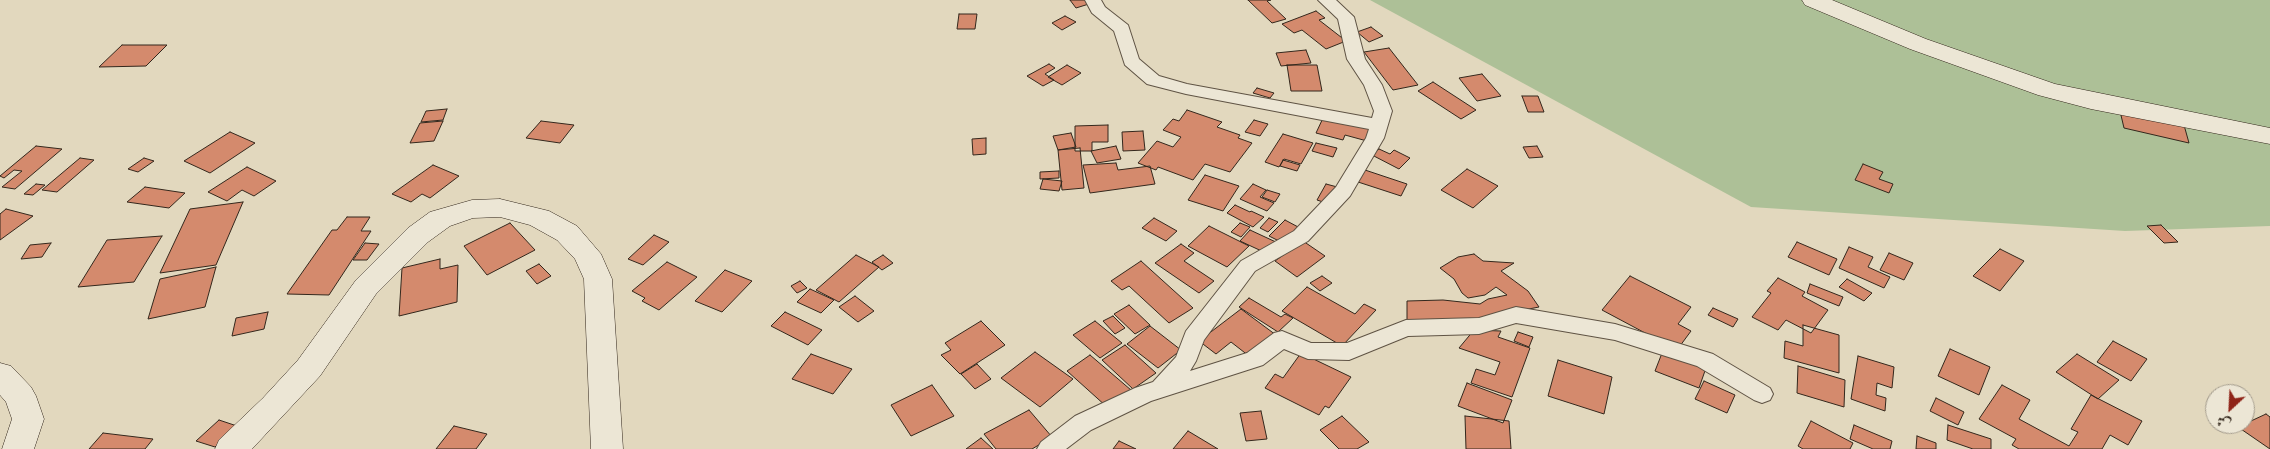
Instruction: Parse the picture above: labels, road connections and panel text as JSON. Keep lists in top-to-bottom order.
{
  "north": "bottom left"
}
